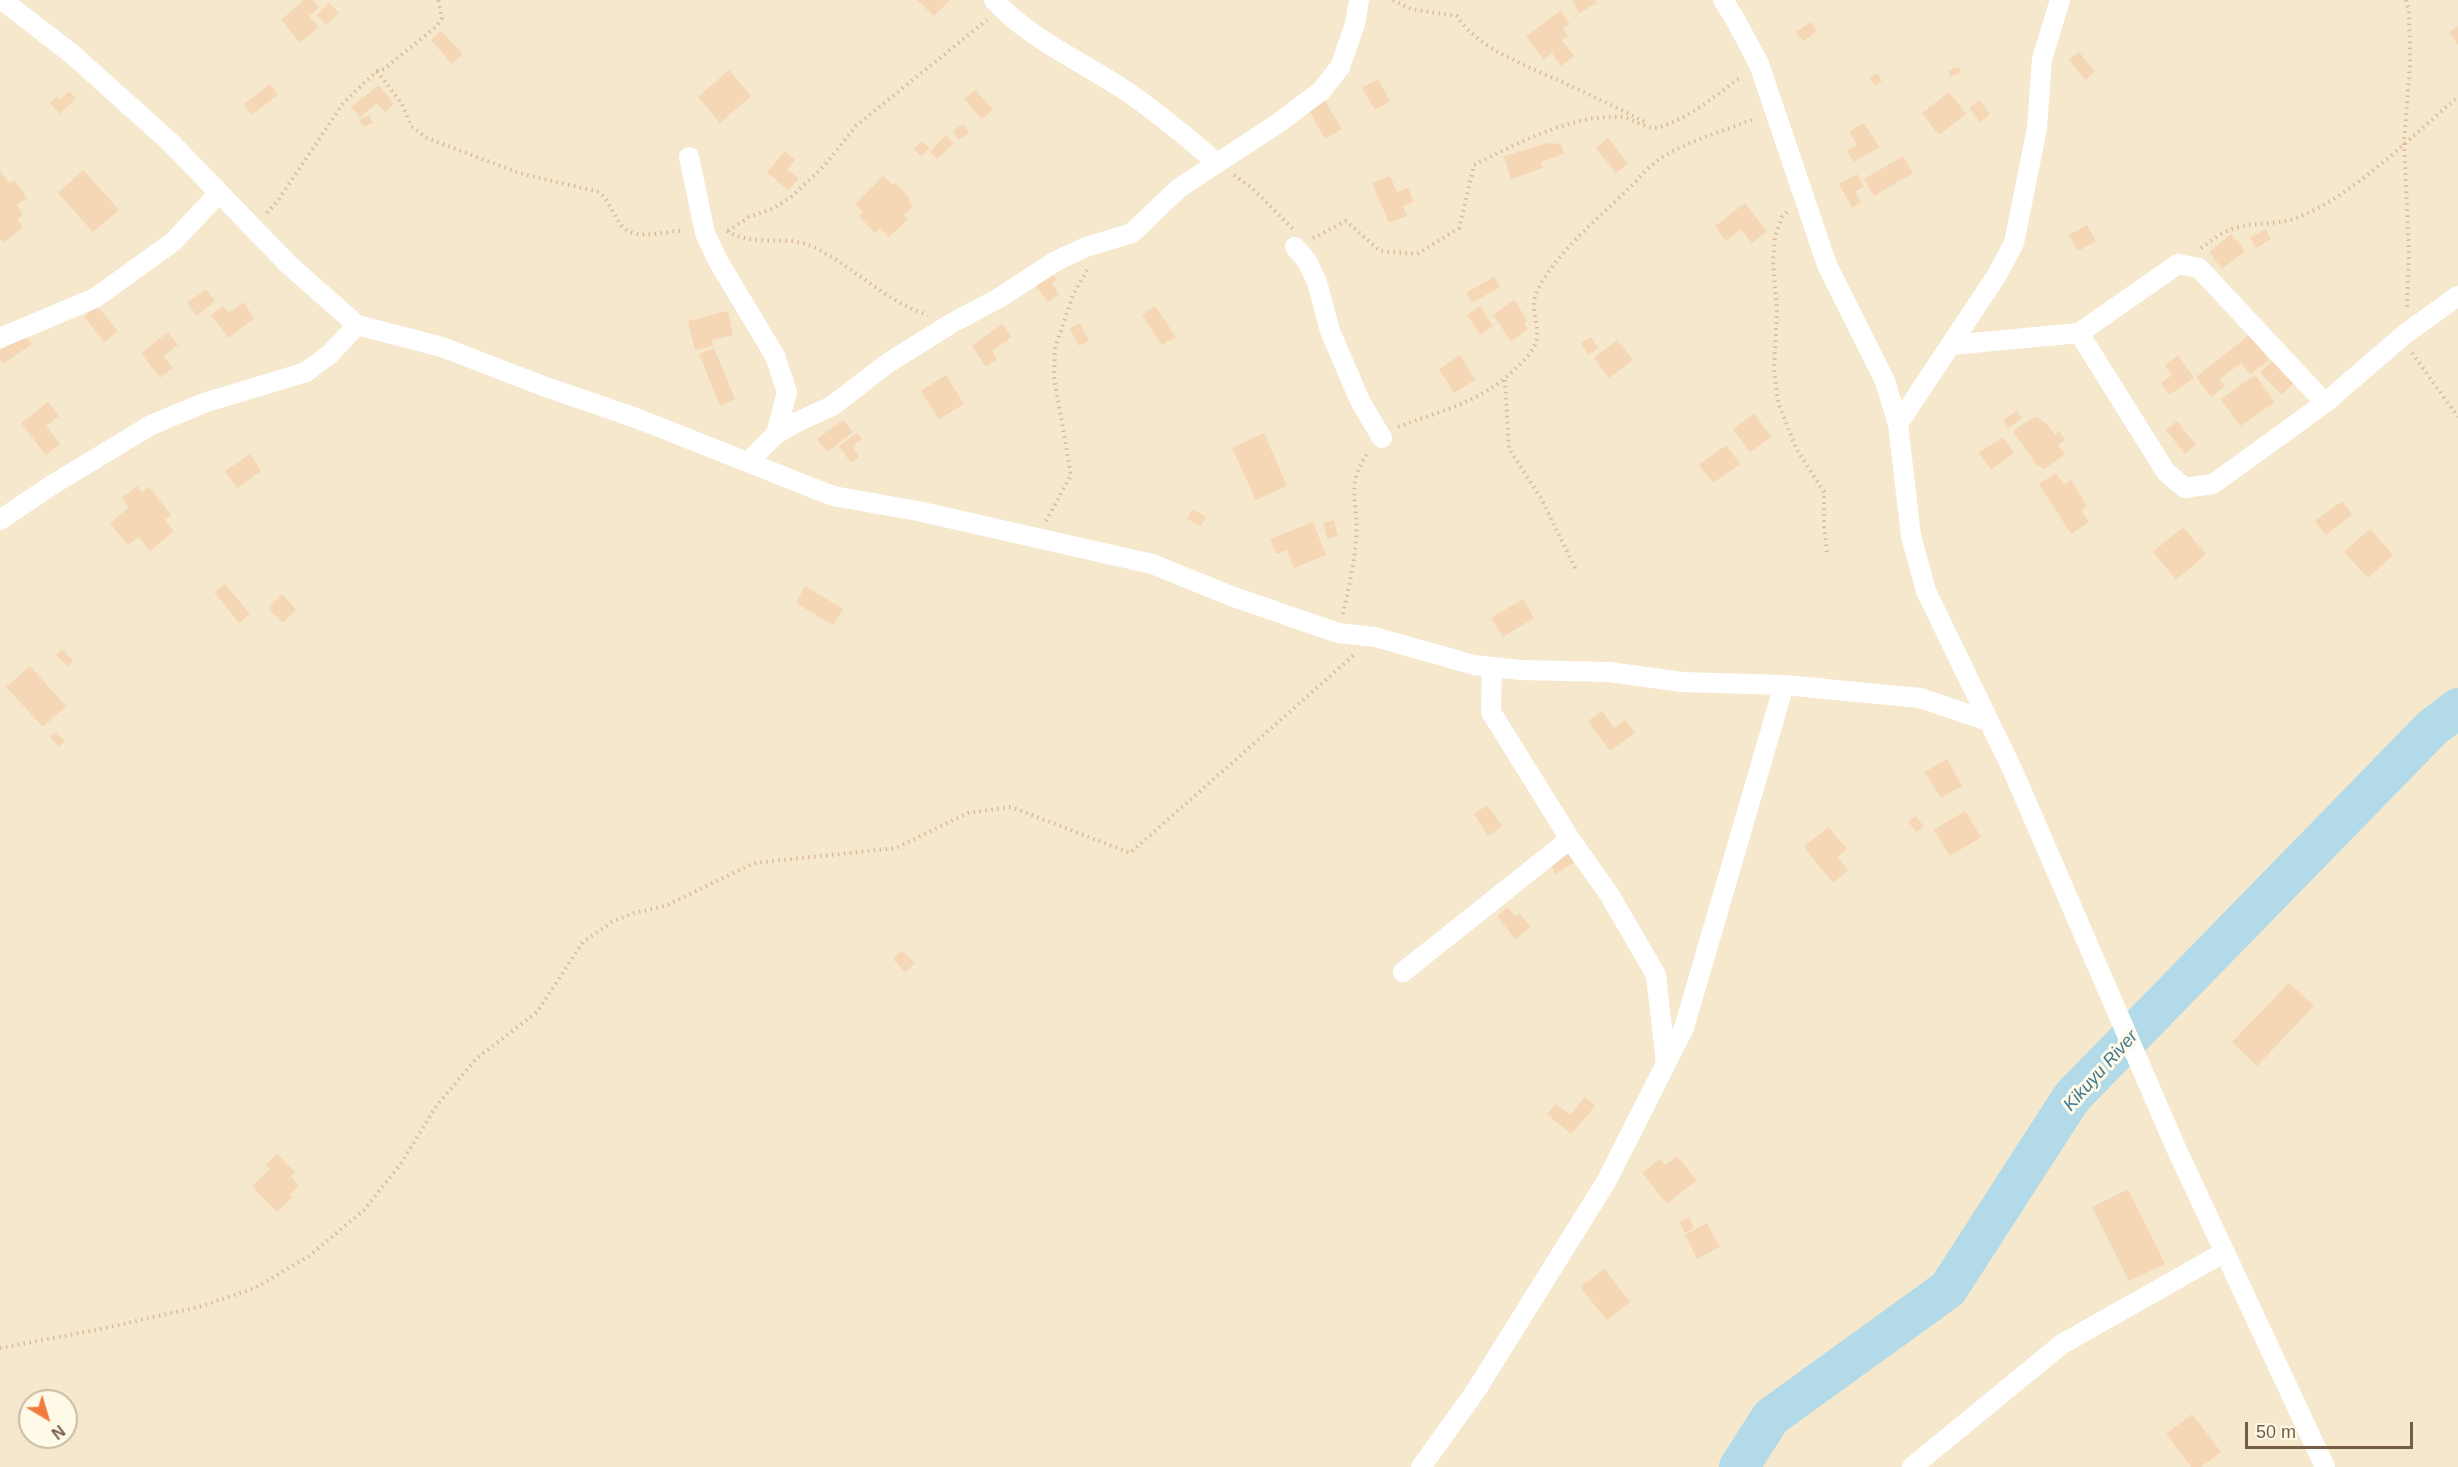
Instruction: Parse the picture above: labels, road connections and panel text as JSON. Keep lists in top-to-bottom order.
{
  "water": ["Kikuyu River"],
  "scale_bar": "50 m",
  "north": "bottom right"
}
